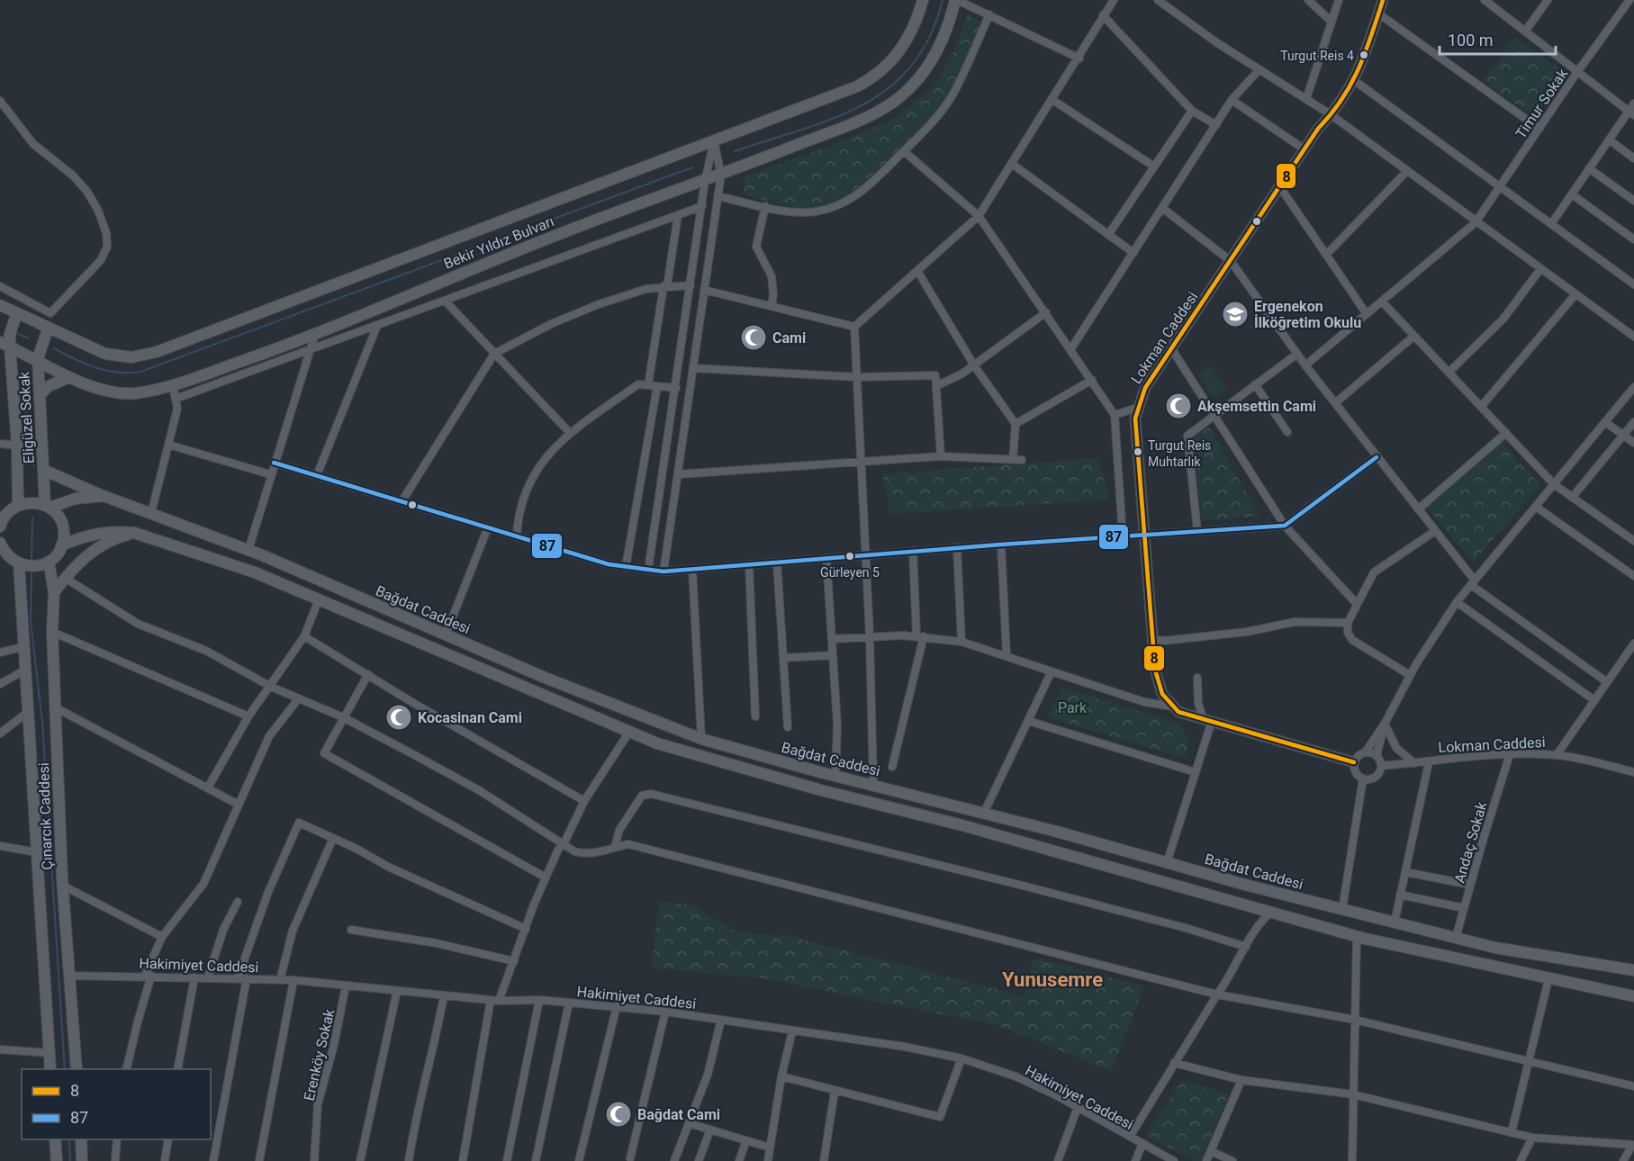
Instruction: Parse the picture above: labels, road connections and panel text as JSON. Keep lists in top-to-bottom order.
{
  "streets": {
    "main road": [
      "Bekir Yıldız Bulvarı",
      "Eligüzel Sokak",
      "Bağdat Caddesi",
      "Çınarcık Caddesi"
    ],
    "street": [
      "Timur Sokak",
      "Lokman Caddesi",
      "Andaç Sokak",
      "Hakimiyet Caddesi",
      "Erenköy Sokak"
    ]
  },
  "crossings": [
    ["Bekir Yıldız Bulvarı", "Eligüzel Sokak"],
    ["Lokman Caddesi", "Andaç Sokak"],
    ["Eligüzel Sokak", "Bağdat Caddesi"],
    ["Bağdat Caddesi", "Andaç Sokak"],
    ["Çınarcık Caddesi", "Hakimiyet Caddesi"],
    ["Hakimiyet Caddesi", "Erenköy Sokak"]
  ],
  "districts": ["Yunusemre"],
  "parks": ["Park"],
  "places": {
    "other": ["Turgut Reis 4", "Turgut Reis Muhtarlık", "Gürleyen 5"],
    "school or university": ["Ergenekon İlköğretim Okulu"],
    "mosque": [
      "Cami",
      "Akşemsettin Cami",
      "Kocasinan Cami",
      "Bağdat Cami"
    ]
  },
  "lines": ["transit line 8", "transit line 87"],
  "legend": ["8", "87"],
  "scale_bar": "100 m"
}
